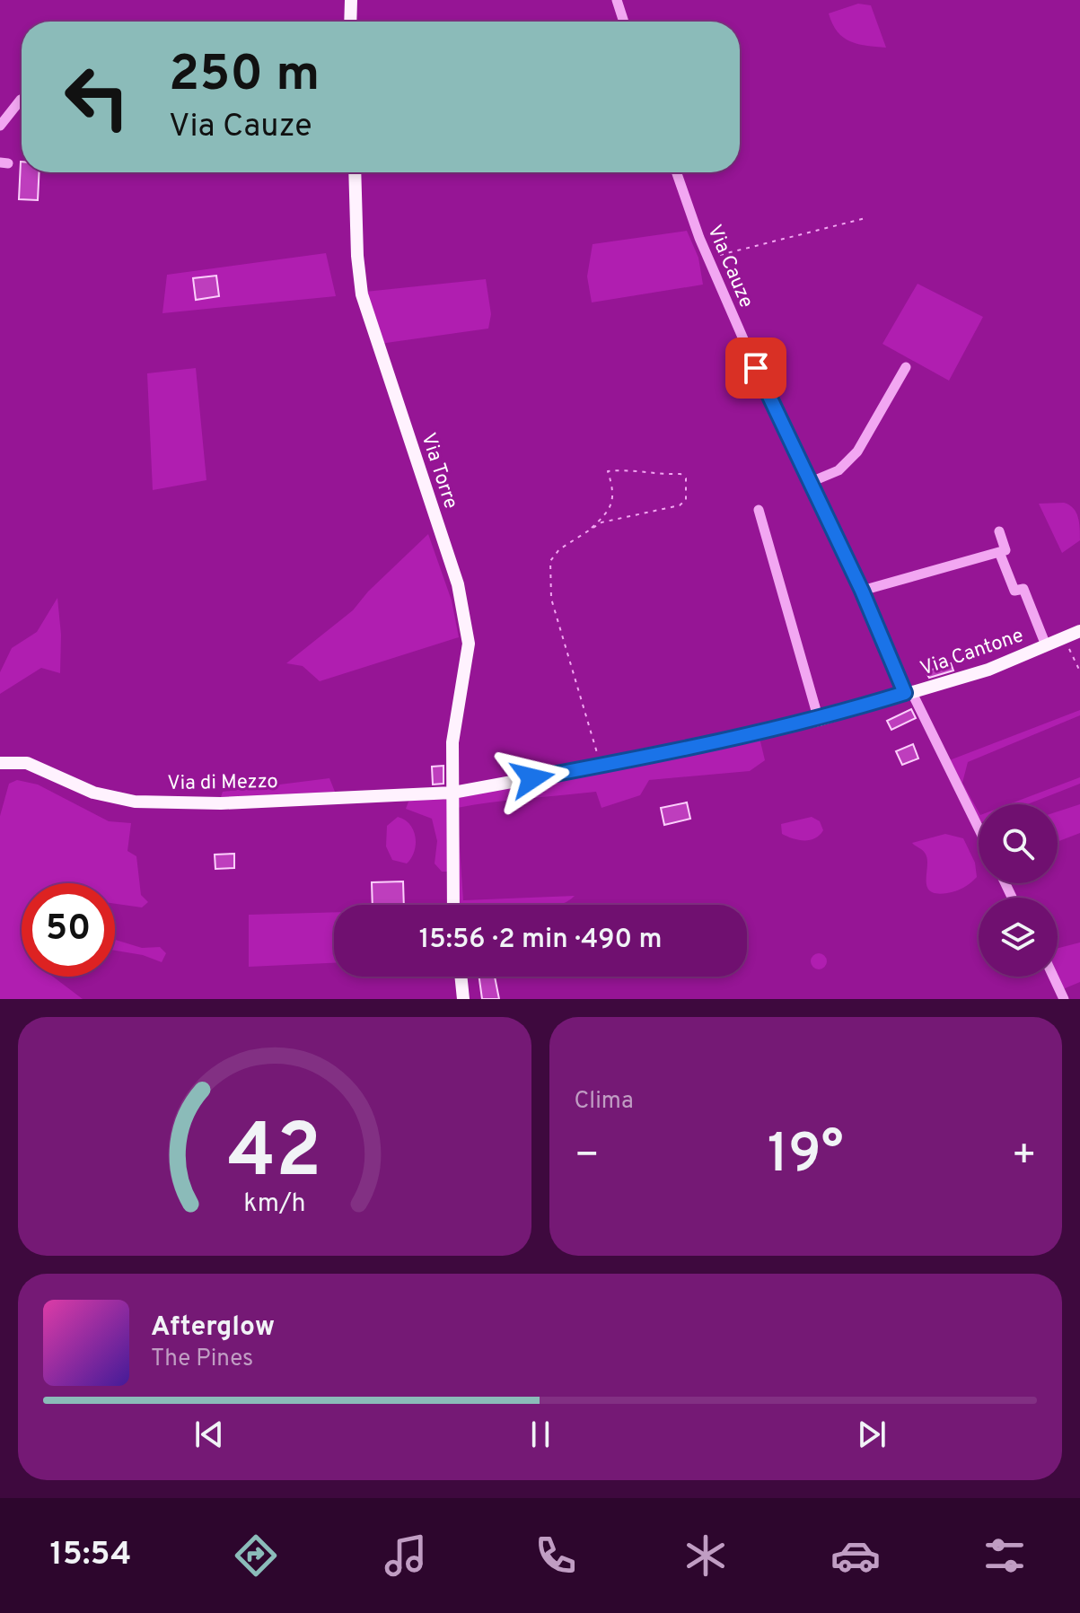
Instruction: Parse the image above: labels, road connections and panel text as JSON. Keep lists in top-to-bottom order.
{
  "streets": {
    "main road": ["Via Torre", "Via Cantone", "Via di Mezzo"],
    "street": ["Via Cauze"]
  },
  "crossings": [
    ["Via Cauze", "Via Cantone"],
    ["Via Torre", "Via Cantone"],
    ["Via Torre", "Via di Mezzo"],
    ["Via Cantone", "Via di Mezzo"]
  ],
  "page": {
    "turn": ["250 m", "Via Cauze"],
    "limit": "50",
    "trip": "15:56 · 2 min · 490 m",
    "tile": "Clima",
    "heat": ["−", "19°", "+"],
    "song": ["Afterglow", "The Pines"],
    "tabs": "15:54",
    "gauge": ["42", "km/h"]
  }
}
